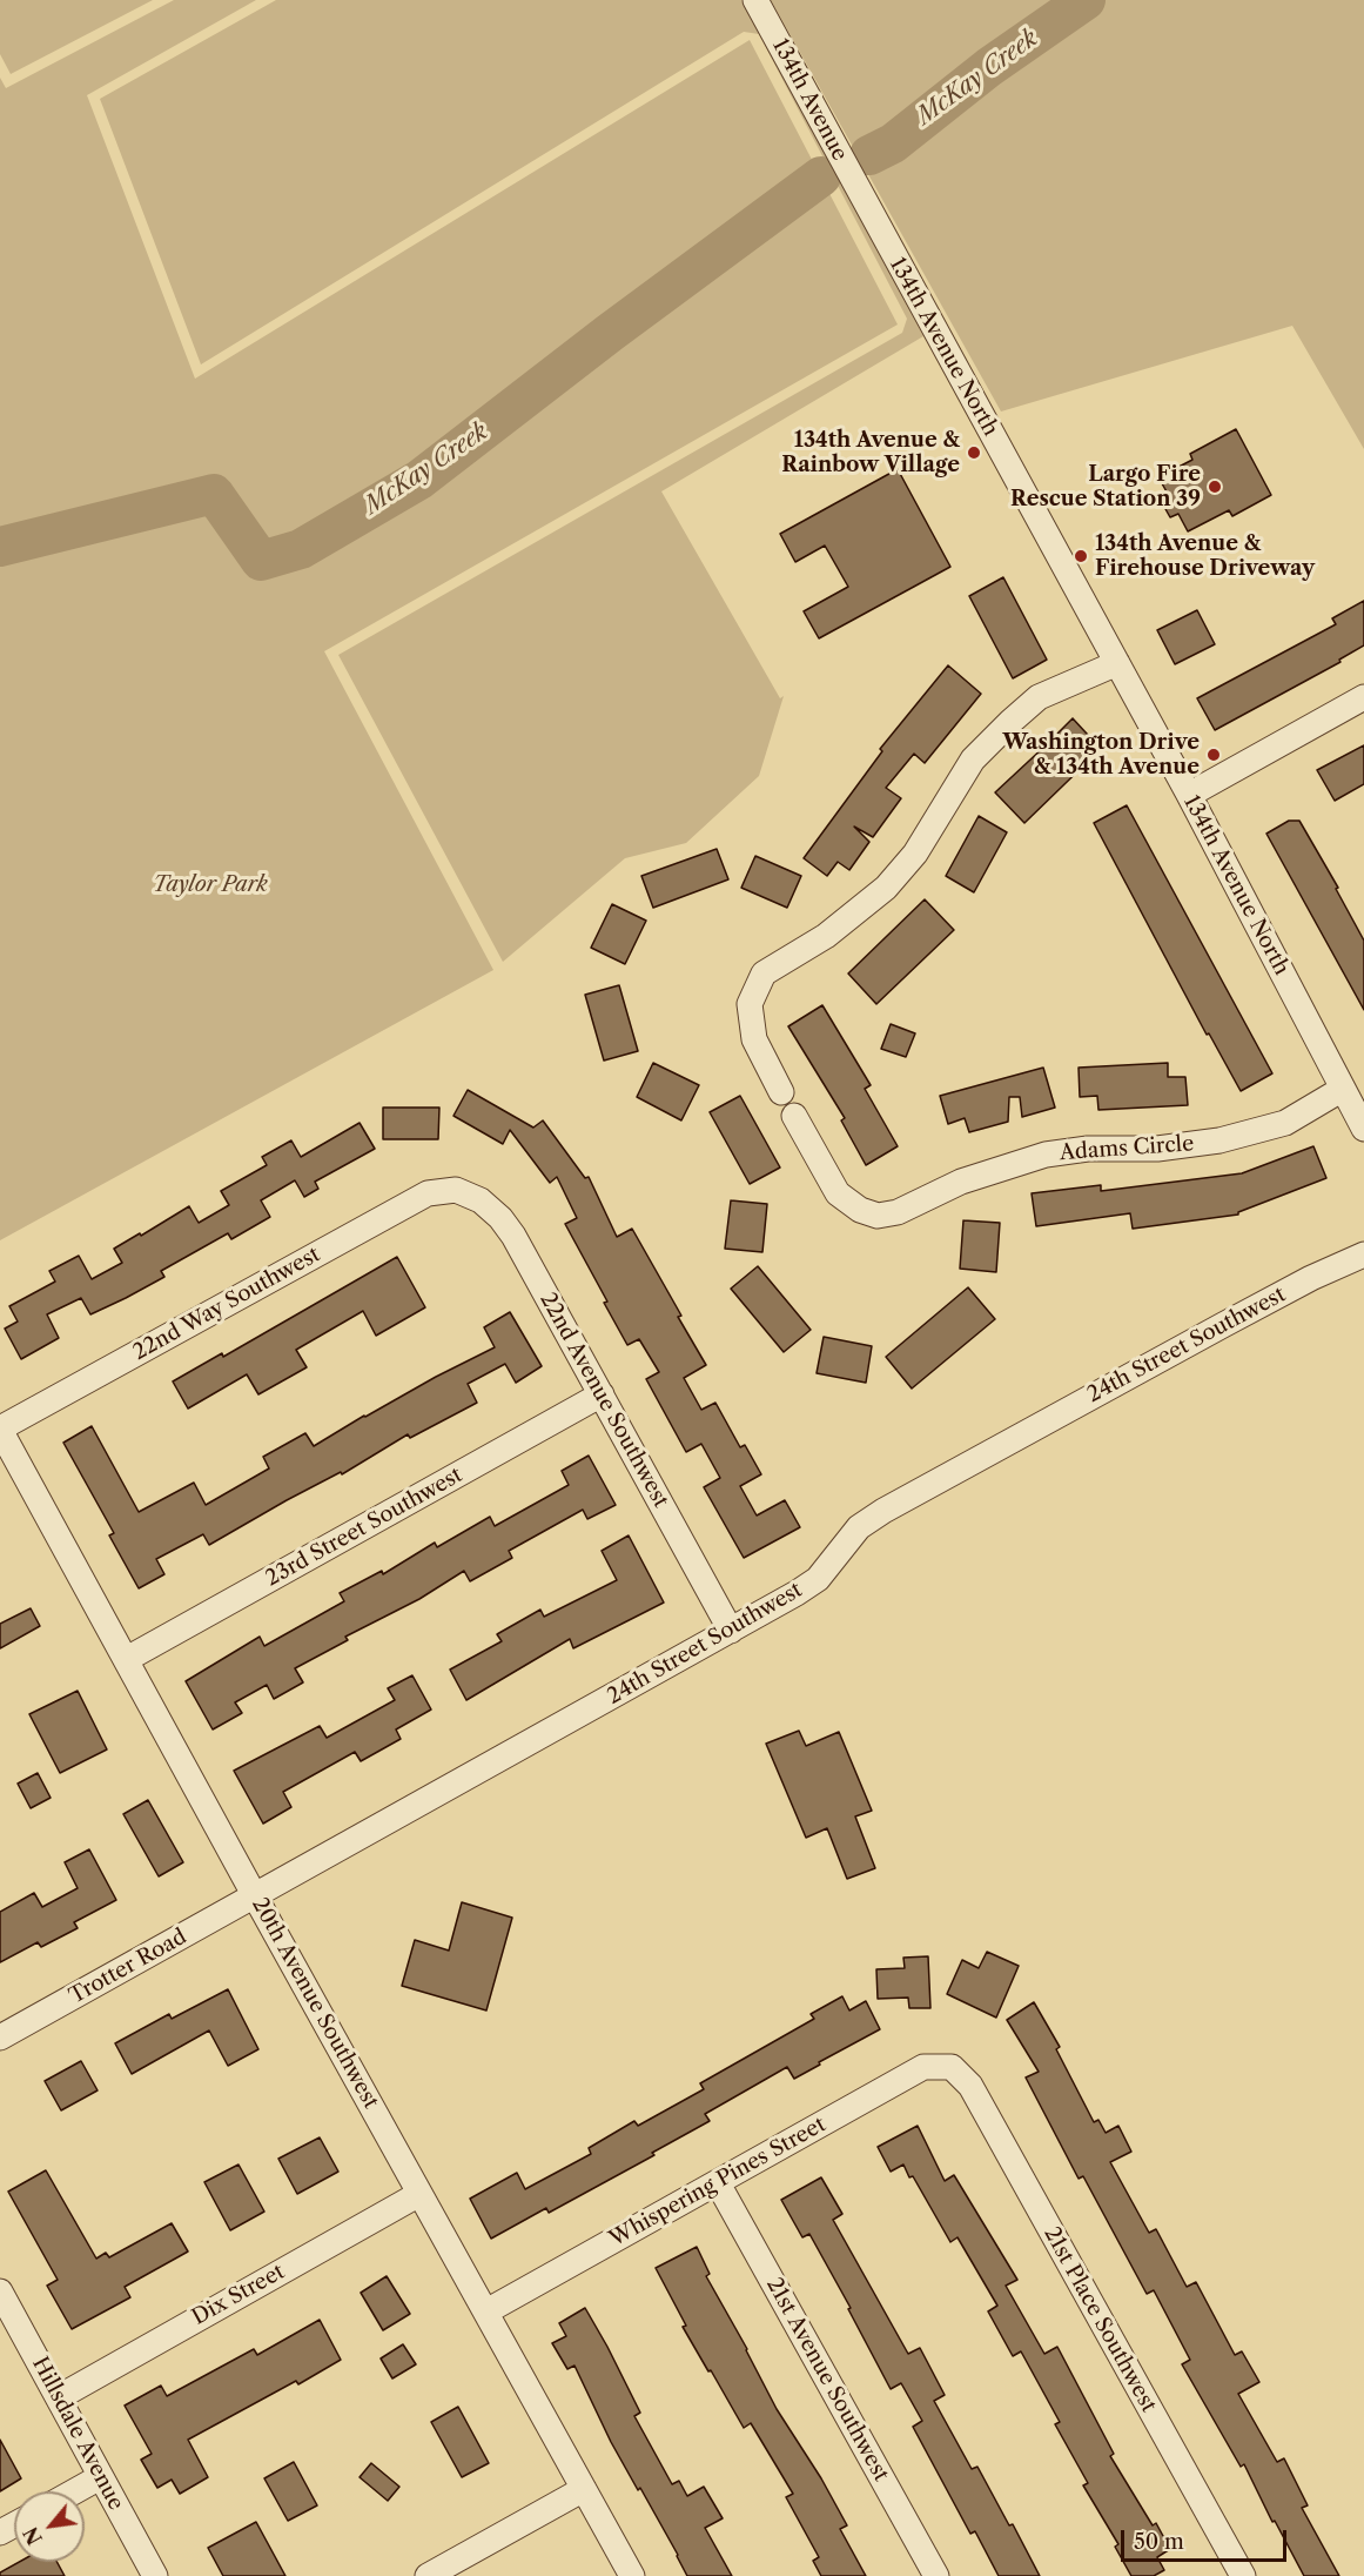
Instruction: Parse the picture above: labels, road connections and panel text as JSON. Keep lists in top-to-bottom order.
{
  "streets": {
    "street": [
      "134th Avenue",
      "134th Avenue North",
      "Adams Circle",
      "22nd Way Southwest",
      "24th Street Southwest",
      "22nd Avenue Southwest",
      "23rd Street Southwest",
      "Trotter Road",
      "20th Avenue Southwest",
      "Whispering Pines Street",
      "Dix Street",
      "21st Place Southwest",
      "21st Avenue Southwest",
      "Hillsdale Avenue"
    ]
  },
  "crossings": [
    ["134th Avenue", "134th Avenue North"],
    ["134th Avenue North", "Adams Circle"],
    ["22nd Way Southwest", "22nd Avenue Southwest"],
    ["22nd Way Southwest", "20th Avenue Southwest"],
    ["24th Street Southwest", "22nd Avenue Southwest"],
    ["24th Street Southwest", "Trotter Road"],
    ["24th Street Southwest", "20th Avenue Southwest"],
    ["22nd Avenue Southwest", "23rd Street Southwest"],
    ["23rd Street Southwest", "20th Avenue Southwest"],
    ["Trotter Road", "20th Avenue Southwest"],
    ["20th Avenue Southwest", "Whispering Pines Street"],
    ["20th Avenue Southwest", "Dix Street"],
    ["Whispering Pines Street", "21st Place Southwest"],
    ["Whispering Pines Street", "21st Avenue Southwest"],
    ["Dix Street", "Hillsdale Avenue"]
  ],
  "water": ["McKay Creek"],
  "parks": ["Taylor Park"],
  "places": [
    "134th Avenue & Rainbow Village",
    "Largo Fire Rescue Station 39",
    "134th Avenue & Firehouse Driveway",
    "Washington Drive & 134th Avenue"
  ],
  "scale_bar": "50 m",
  "north": "bottom left"
}
